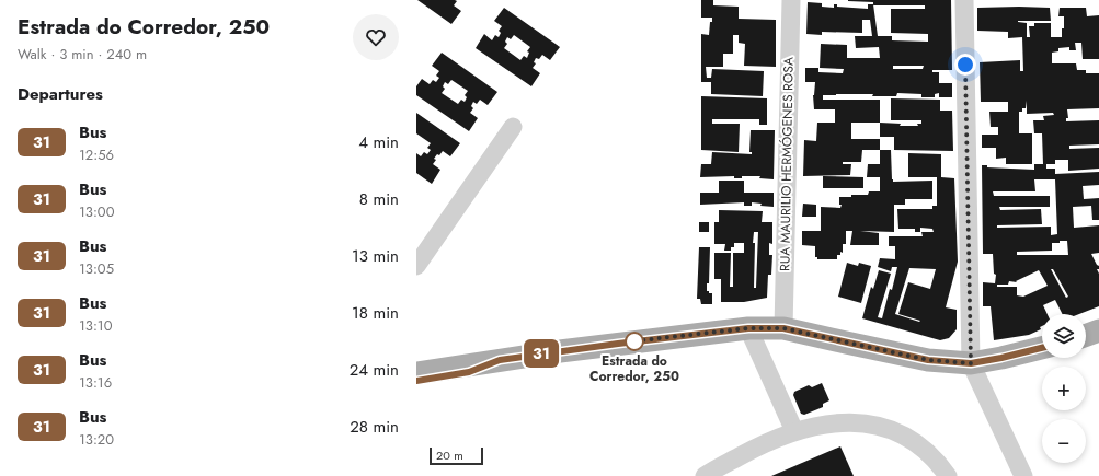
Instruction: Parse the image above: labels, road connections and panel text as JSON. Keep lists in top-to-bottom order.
{
  "streets": {
    "street": ["RUA MAURILIO HERMÓGENES ROSA"]
  },
  "places": ["Estrada do Corredor, 250"],
  "lines": ["bus line 31"],
  "scale_bar": "20 m",
  "page": {
    "heading": [
      ["Estrada do Corredor, 250", "Walk · 3 min · 240 m"],
      "Departures"
    ],
    "on_map": "31",
    "list": [
      {
        "mark": "31",
        "name": "Bus",
        "note": "12:56",
        "value": "4 min"
      },
      {
        "mark": "31",
        "name": "Bus",
        "note": "13:00",
        "value": "8 min"
      },
      {
        "mark": "31",
        "name": "Bus",
        "note": "13:05",
        "value": "13 min"
      },
      {
        "mark": "31",
        "name": "Bus",
        "note": "13:10",
        "value": "18 min"
      },
      {
        "mark": "31",
        "name": "Bus",
        "note": "13:16",
        "value": "24 min"
      },
      {
        "mark": "31",
        "name": "Bus",
        "note": "13:20",
        "value": "28 min"
      }
    ],
    "map_buttons": ["+", "−"],
    "scale": "20 m"
  }
}
